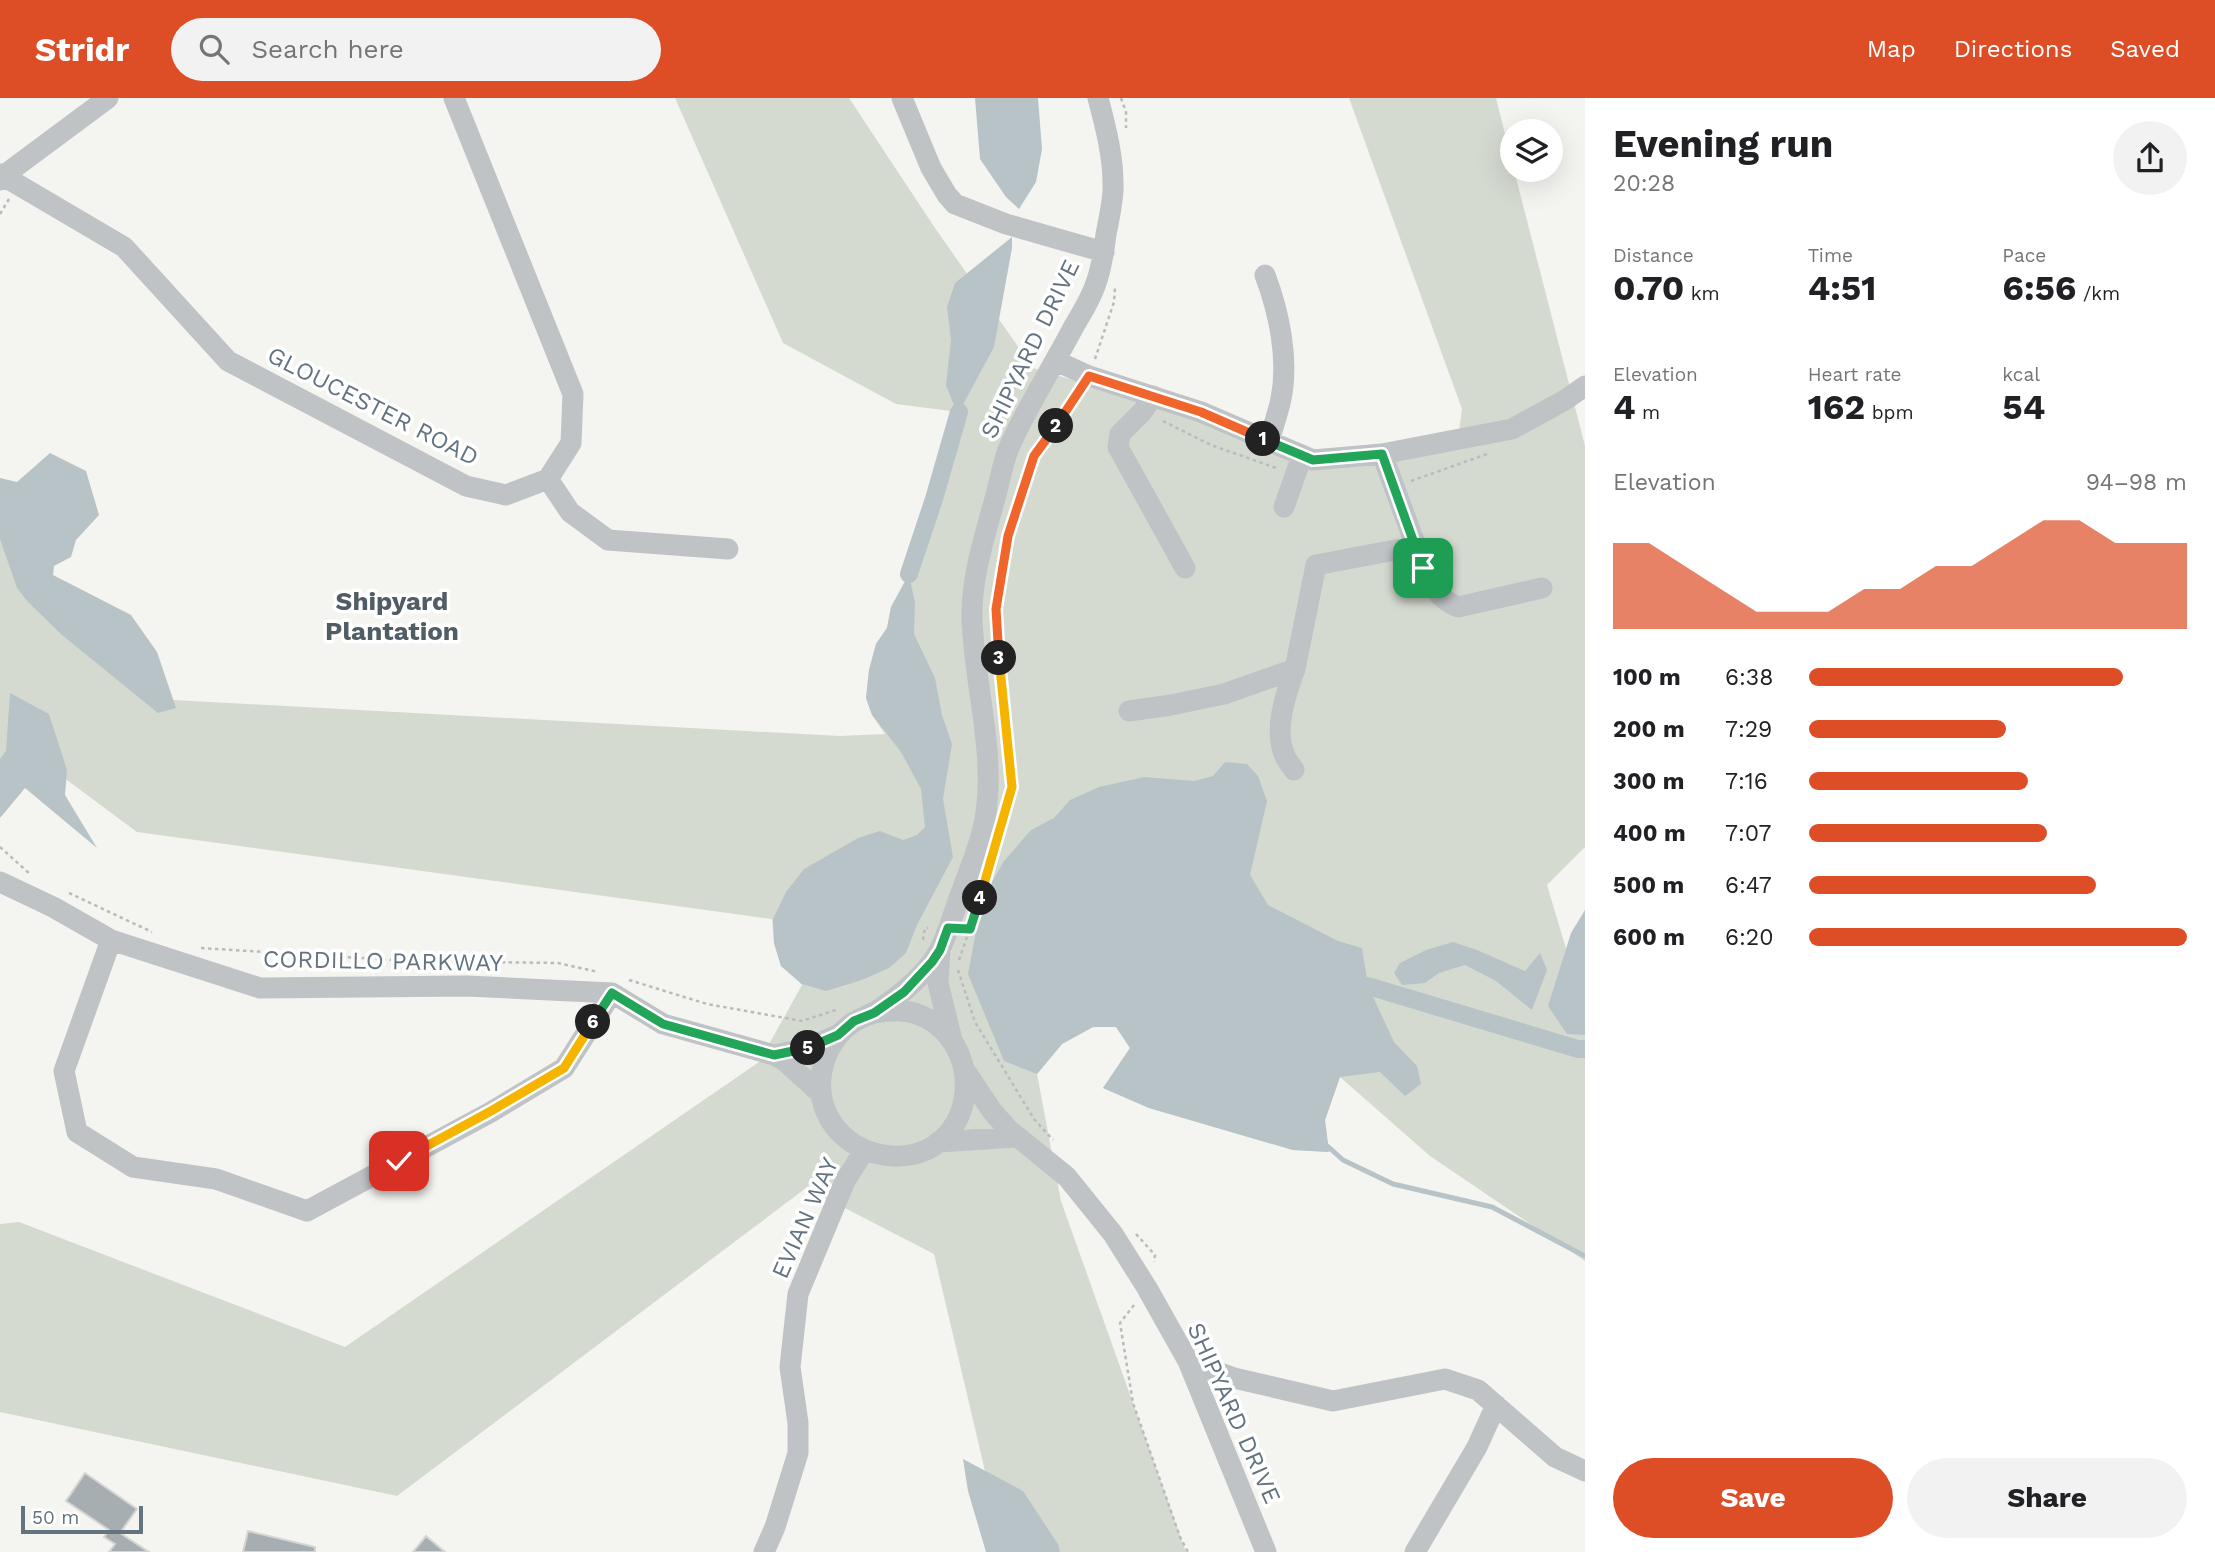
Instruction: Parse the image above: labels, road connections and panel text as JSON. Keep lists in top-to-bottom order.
{
  "streets": {
    "street": [
      "SHIPYARD DRIVE",
      "GLOUCESTER ROAD",
      "CORDILLO PARKWAY",
      "EVIAN WAY"
    ]
  },
  "crossings": [
    ["SHIPYARD DRIVE", "CORDILLO PARKWAY"],
    ["SHIPYARD DRIVE", "EVIAN WAY"],
    ["CORDILLO PARKWAY", "EVIAN WAY"]
  ],
  "districts": ["Shipyard Plantation"],
  "scale_bar": "50 m",
  "page": {
    "header": "Stridr",
    "search": "Search here",
    "nav": ["Map", "Directions", "Saved"],
    "heading": ["Evening run", "20:28"],
    "stats": [
      ["Distance", "0.70 km"],
      ["Time", "4:51"],
      ["Pace", "6:56 /km"],
      ["Elevation", "4 m"],
      ["Heart rate", "162 bpm"],
      ["kcal", "54"]
    ],
    "pins": [
      "2",
      "1",
      "3",
      "4",
      "6",
      "5"
    ],
    "chart": ["Elevation", "94–98 m"],
    "list": [
      {
        "name": "100 m",
        "note": "6:38"
      },
      {
        "name": "200 m",
        "note": "7:29"
      },
      {
        "name": "300 m",
        "note": "7:16"
      },
      {
        "name": "400 m",
        "note": "7:07"
      },
      {
        "name": "500 m",
        "note": "6:47"
      },
      {
        "name": "600 m",
        "note": "6:20"
      }
    ],
    "buttons": ["Save", "Share"],
    "scale": "50 m"
  }
}
